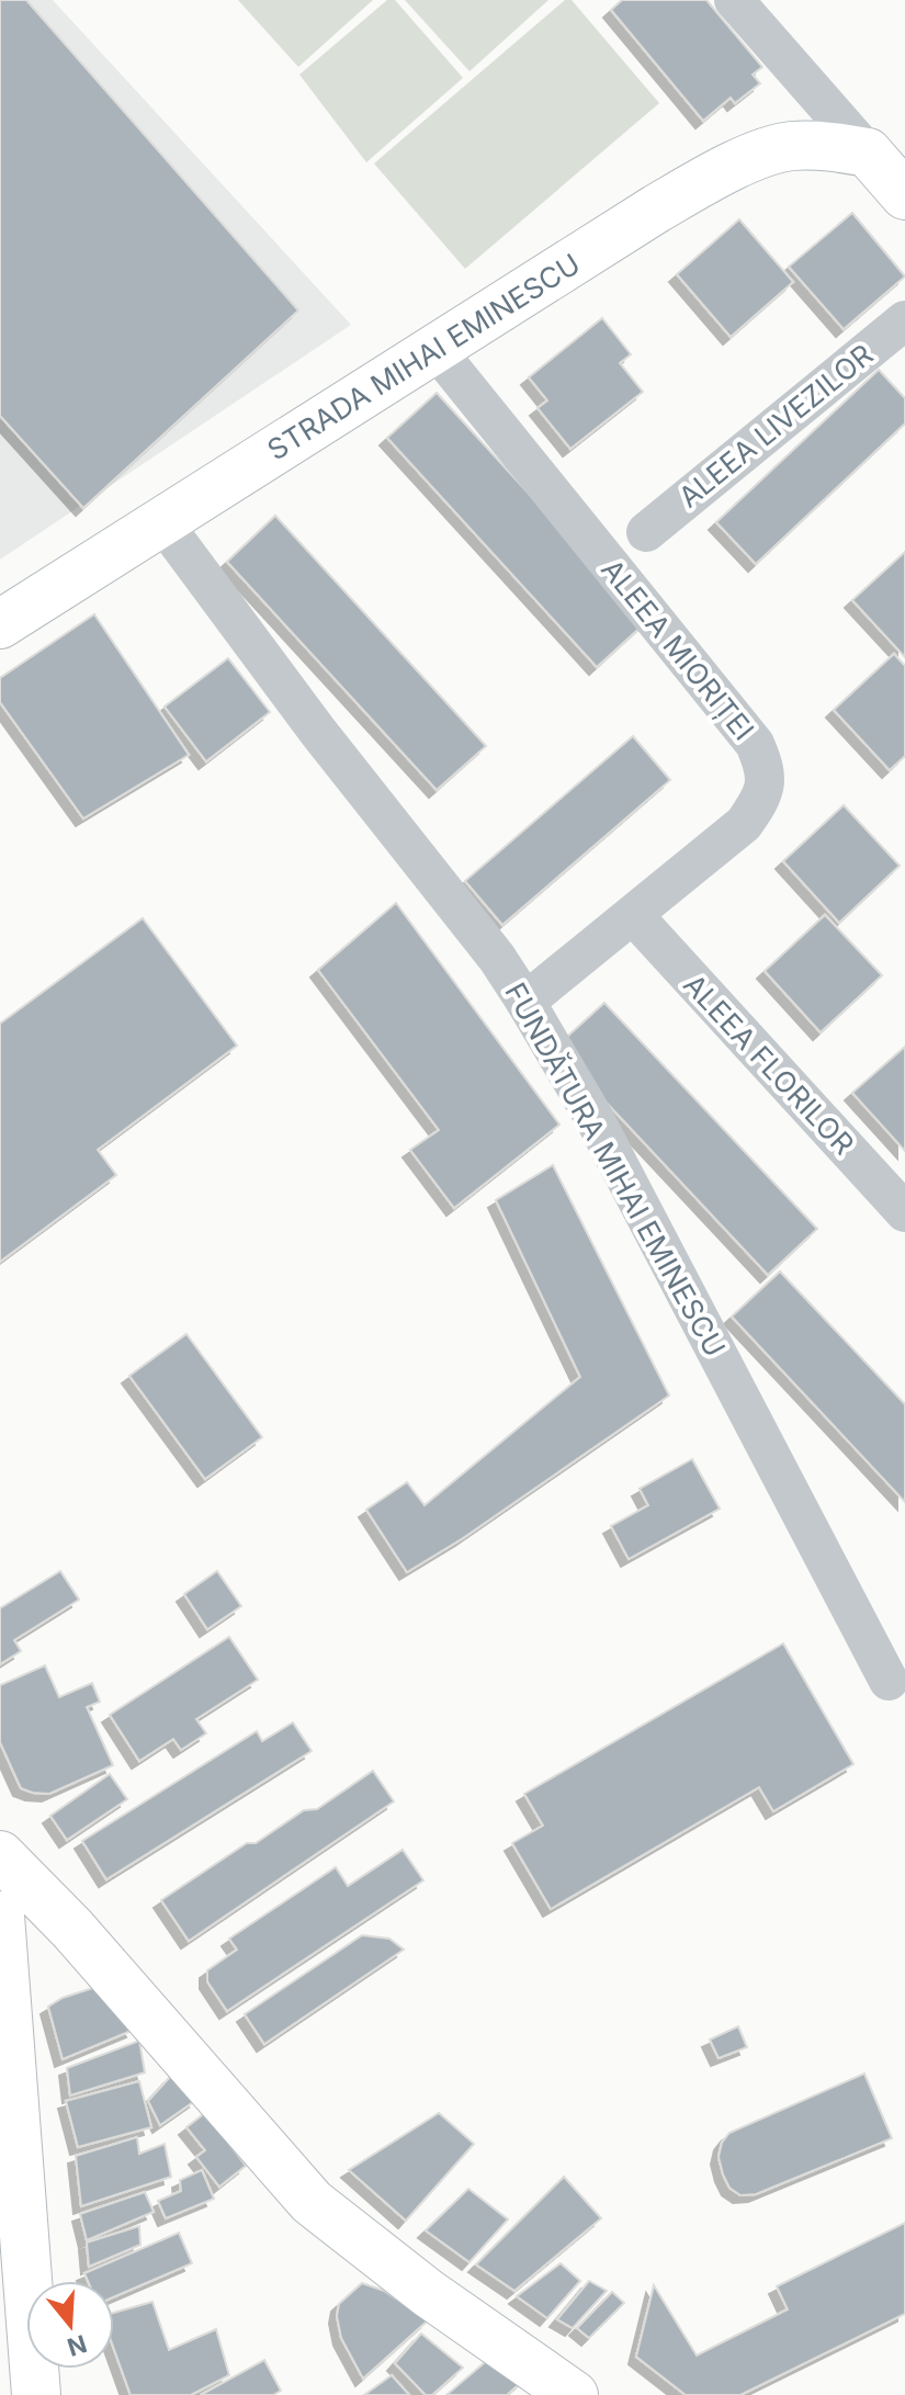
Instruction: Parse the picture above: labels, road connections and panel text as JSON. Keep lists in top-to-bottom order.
{
  "streets": {
    "street": [
      "STRADA MIHAI EMINESCU",
      "ALEEA LIVEZILOR",
      "ALEEA MIORIȚEI",
      "ALEEA FLORILOR",
      "FUNDĂTURA MIHAI EMINESCU"
    ]
  },
  "crossings": [
    ["STRADA MIHAI EMINESCU", "ALEEA MIORIȚEI"],
    ["STRADA MIHAI EMINESCU", "FUNDĂTURA MIHAI EMINESCU"],
    ["ALEEA MIORIȚEI", "ALEEA FLORILOR"],
    ["ALEEA MIORIȚEI", "FUNDĂTURA MIHAI EMINESCU"]
  ],
  "north": "bottom"
}
